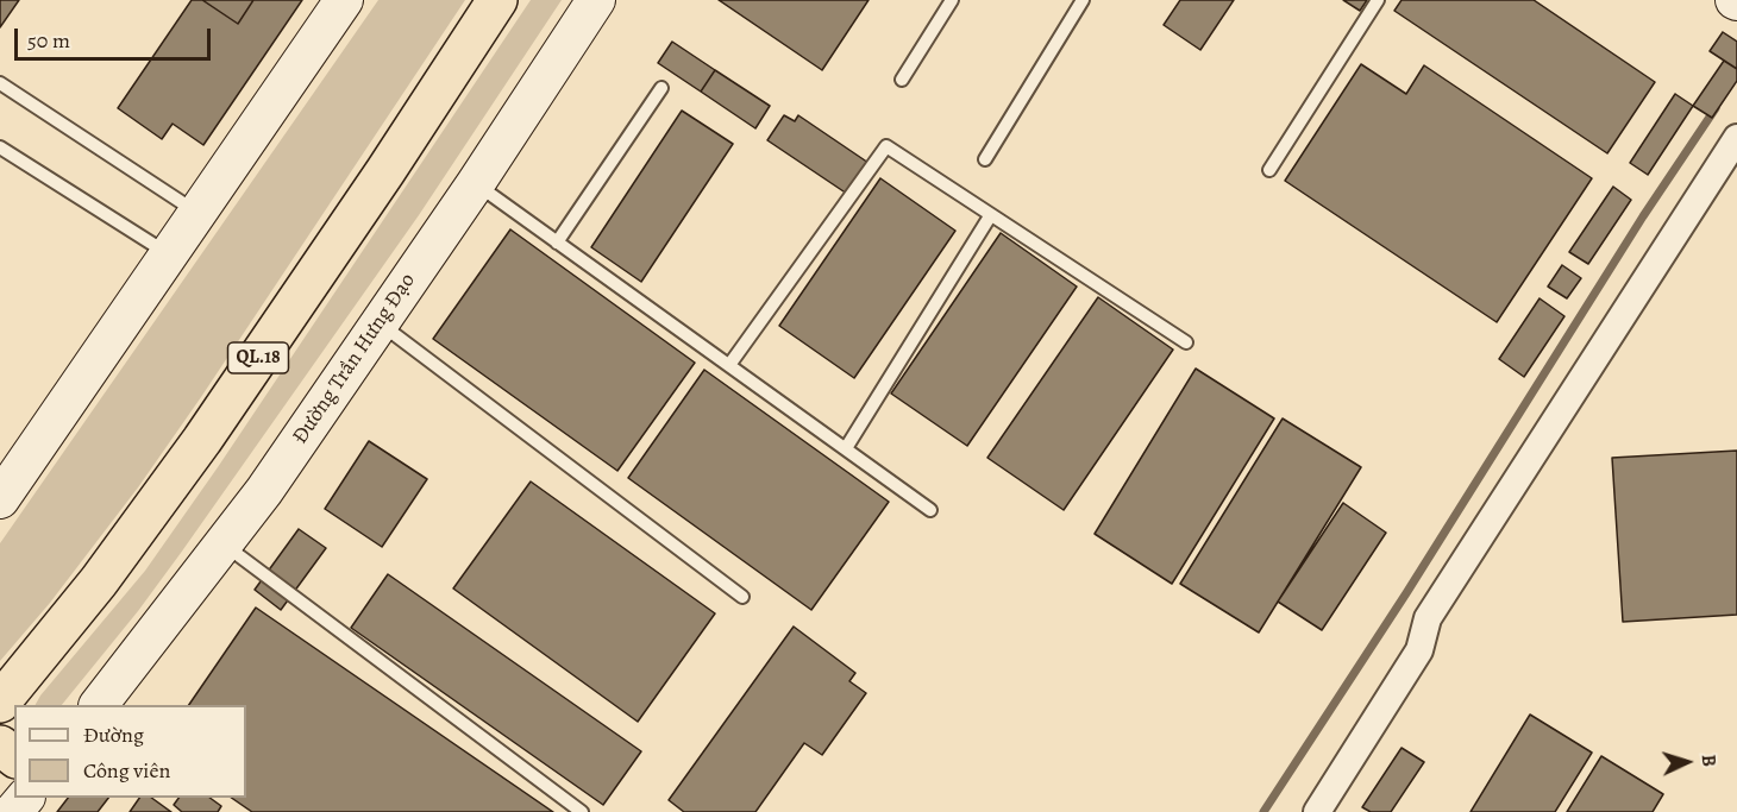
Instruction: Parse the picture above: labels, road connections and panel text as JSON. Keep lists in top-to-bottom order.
{
  "streets": {
    "highway": ["QL.18"],
    "main road": ["Đường Trần Hưng Đạo"]
  },
  "legend": ["Đường", "Công viên"],
  "scale_bar": "50 m",
  "north": "right"
}
